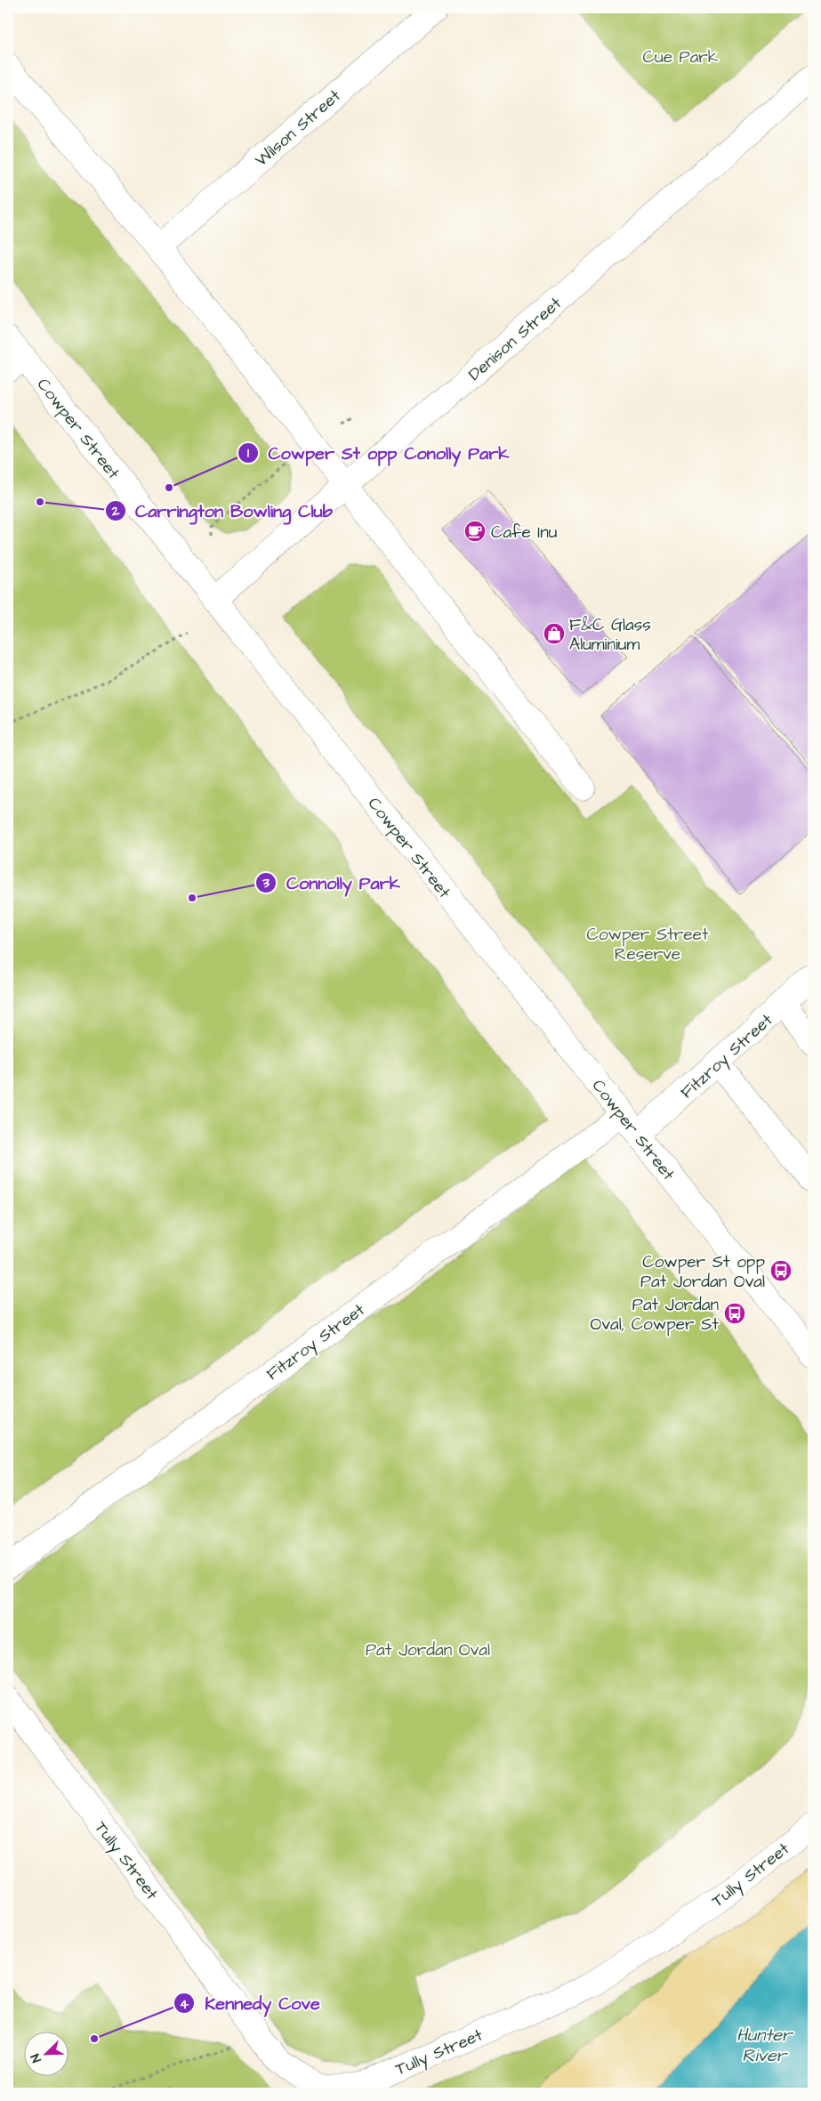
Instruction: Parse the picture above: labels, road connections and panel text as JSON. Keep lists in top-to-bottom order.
{
  "streets": {
    "street": [
      "Wilson Street",
      "Denison Street",
      "Cowper Street",
      "Fitzroy Street",
      "Tully Street"
    ]
  },
  "crossings": [
    ["Denison Street", "Cowper Street"],
    ["Cowper Street", "Fitzroy Street"]
  ],
  "water": ["Hunter River"],
  "parks": ["Cue Park", "Cowper Street Reserve", "Pat Jordan Oval"],
  "places": {
    "other": [
      "Cowper St opp Conolly Park",
      "Carrington Bowling Club",
      "Connolly Park",
      "Kennedy Cove"
    ],
    "cafe": ["Cafe Inu"],
    "shop": ["F&C Glass Aluminium"],
    "bus stop": ["Cowper St opp Pat Jordan Oval", "Pat Jordan Oval, Cowper St"]
  },
  "north": "bottom left"
}
